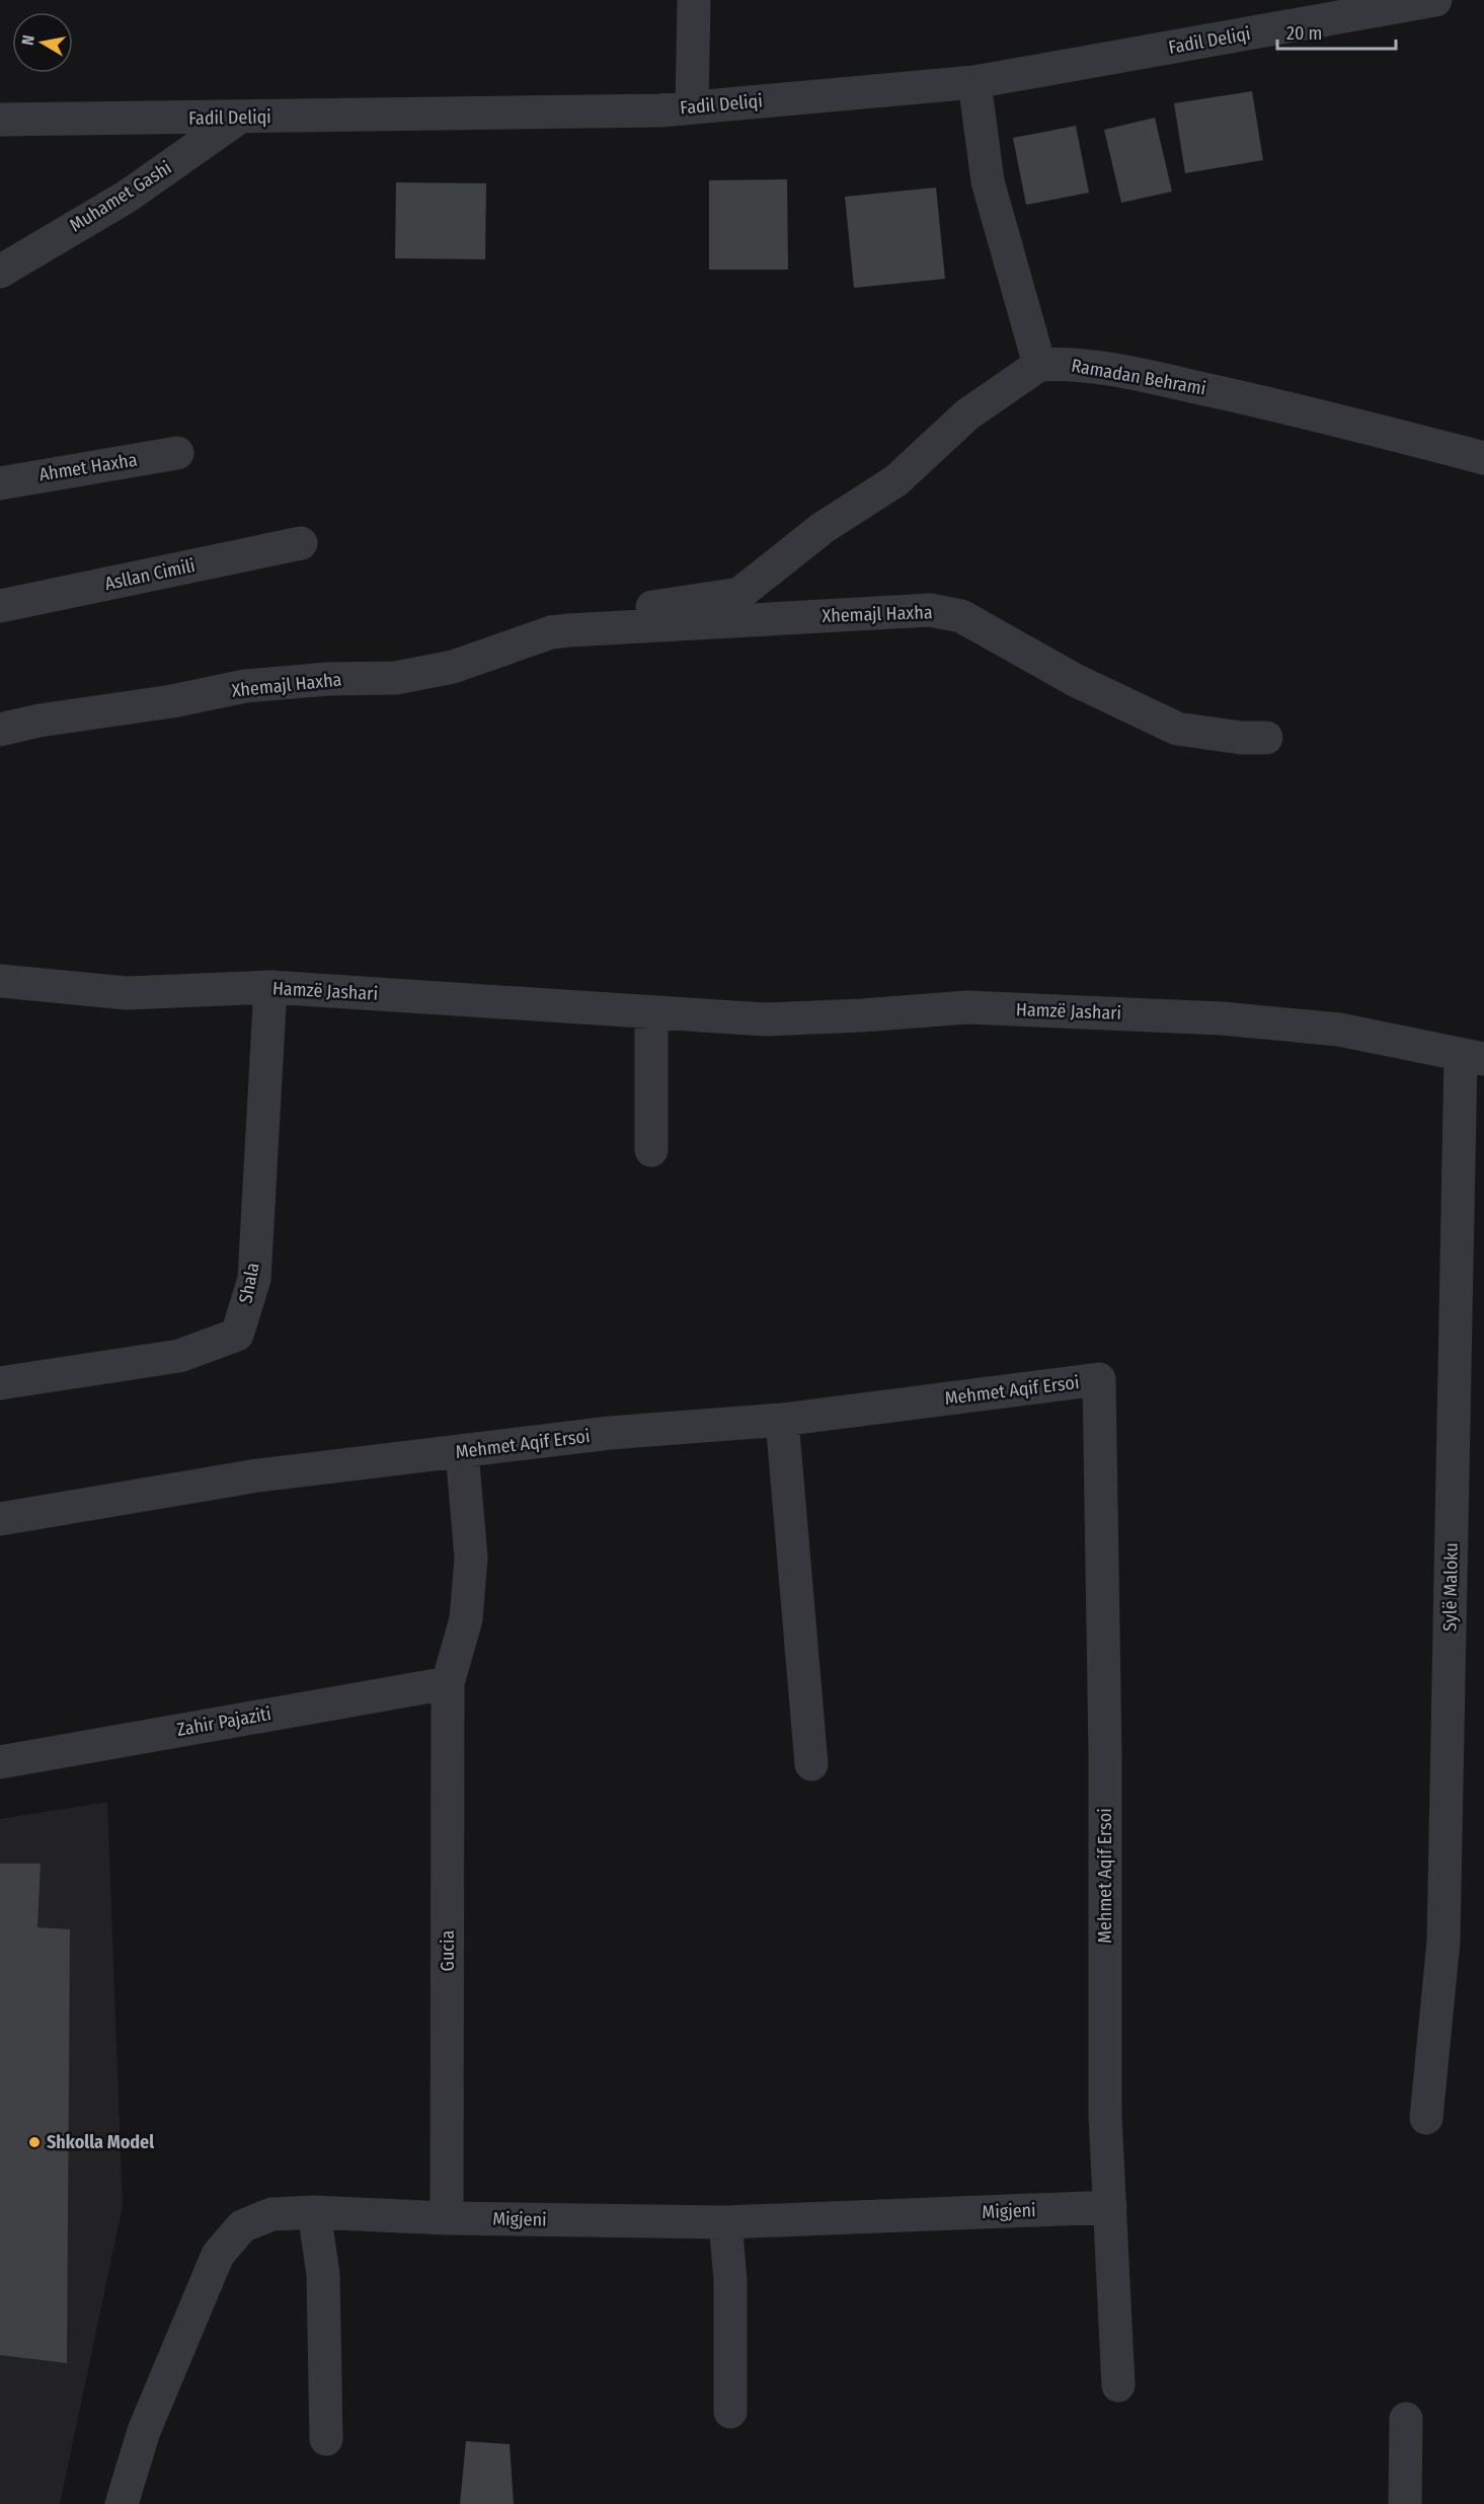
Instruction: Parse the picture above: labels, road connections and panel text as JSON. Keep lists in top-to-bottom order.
{
  "streets": {
    "street": [
      "Fadil Deliqi",
      "Muhamet Gashi",
      "Ramadan Behrami",
      "Ahmet Haxha",
      "Asllan Cimili",
      "Xhemajl Haxha",
      "Hamzë Jashari",
      "Shala",
      "Mehmet Aqif Ersoi",
      "Sylë Maloku",
      "Zahir Pajaziti",
      "Gucia",
      "Migjeni"
    ]
  },
  "crossings": [
    ["Fadil Deliqi", "Muhamet Gashi"],
    ["Ramadan Behrami", "Xhemajl Haxha"],
    ["Hamzë Jashari", "Shala"],
    ["Hamzë Jashari", "Sylë Maloku"],
    ["Mehmet Aqif Ersoi", "Gucia"],
    ["Mehmet Aqif Ersoi", "Migjeni"],
    ["Zahir Pajaziti", "Gucia"],
    ["Gucia", "Migjeni"]
  ],
  "places": ["Shkolla Model"],
  "scale_bar": "20 m",
  "north": "left"
}
